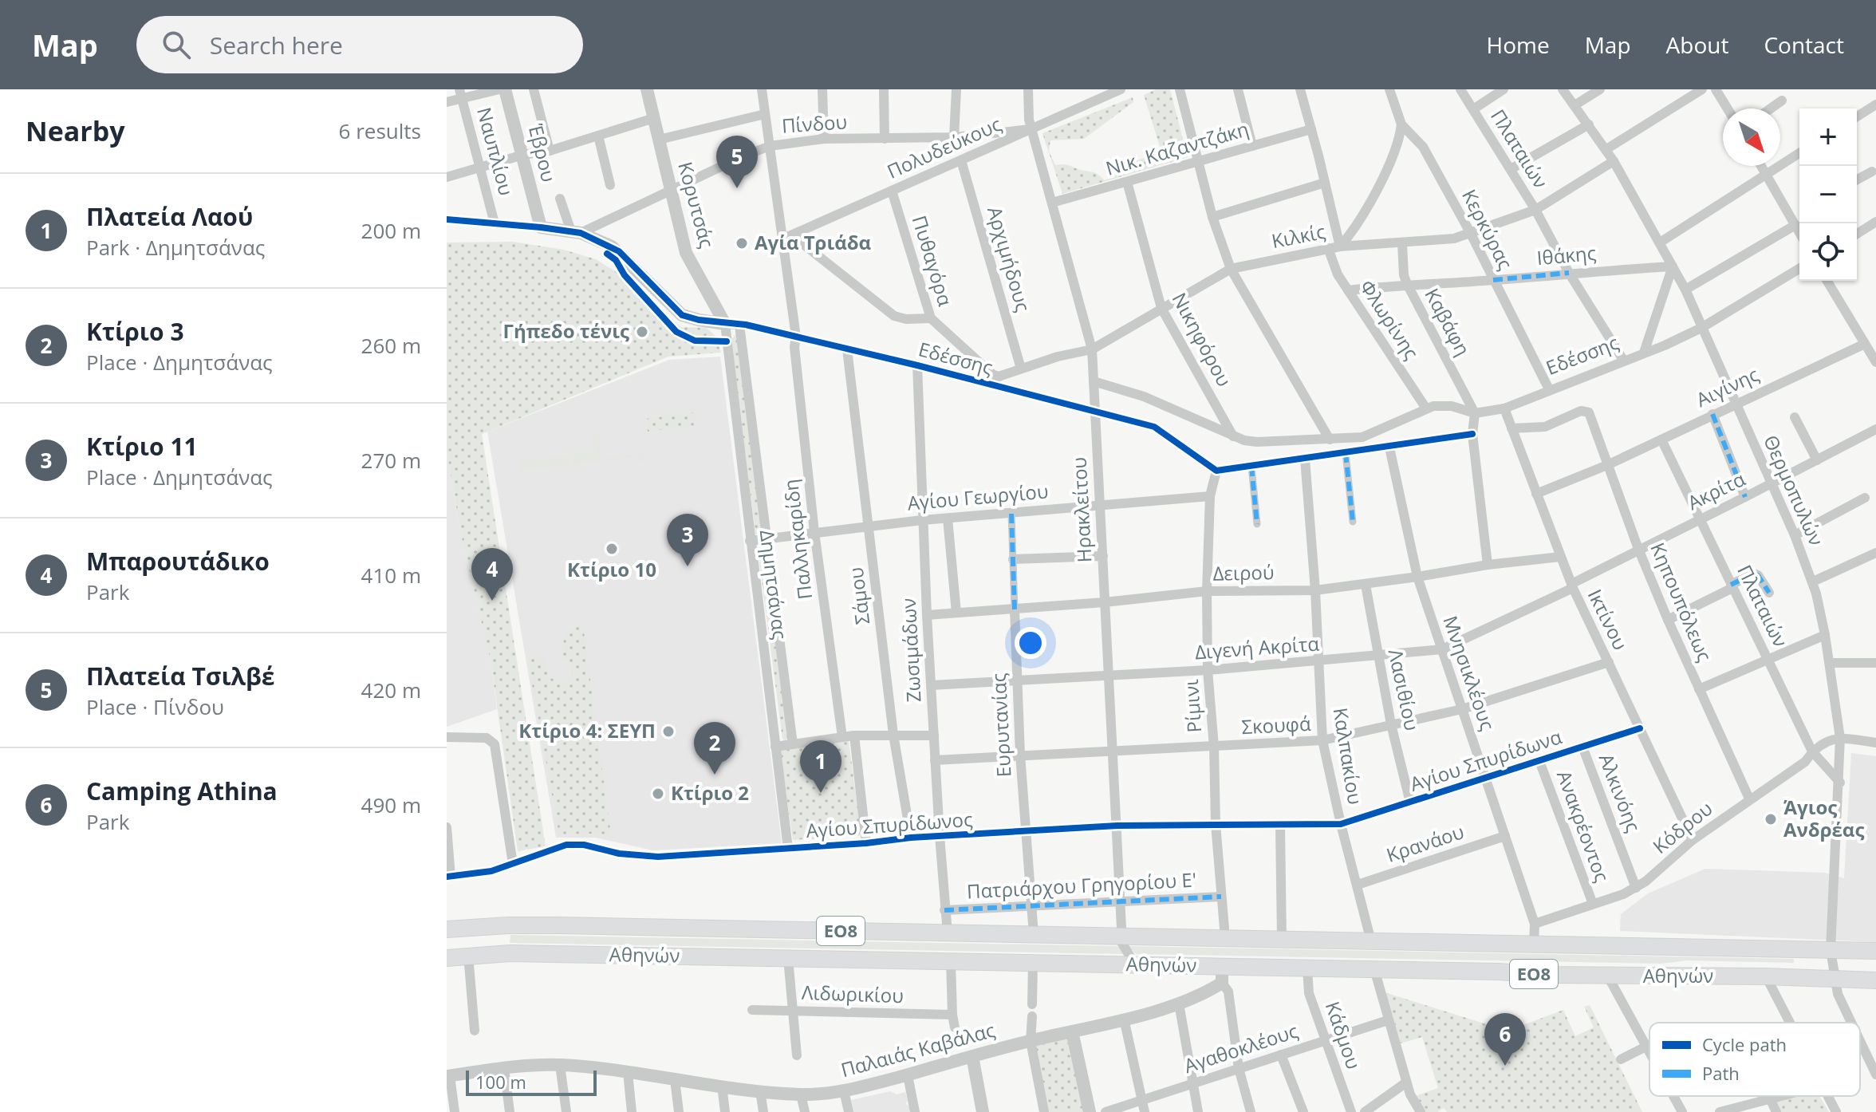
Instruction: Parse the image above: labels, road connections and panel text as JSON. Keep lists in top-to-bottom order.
{
  "streets": {
    "highway": ["ΕΟ8", "Αθηνών"],
    "street": [
      "Πίνδου",
      "Πολυδεύκους",
      "Νικ. Καζαντζάκη",
      "Πλαταιών",
      "Ναυπλίου",
      "Έβρου",
      "Κορυτσάς",
      "Κερκύρας",
      "Κιλκίς",
      "Ιθάκης",
      "Αρχιμήδους",
      "Πυθαγόρα",
      "Φλωρίνης",
      "Καβάφη",
      "Νικηφόρου",
      "Εδέσσης",
      "Αιγίνης",
      "Θερμοπυλών",
      "Ακρίτα",
      "Αγίου Γεωργίου",
      "Ηρακλείτου",
      "Παλληκαρίδη",
      "Δειρού",
      "Δημητσάνας",
      "Σάμου",
      "Κηπουπόλεως",
      "Ικτίνου",
      "Διγενή Ακρίτα",
      "Ζωσιμάδων",
      "Μνησικλέους",
      "Λασιθίου",
      "Ρίμινι",
      "Ευρυτανίας",
      "Σκουφά",
      "Καλπακίου",
      "Αγίου Σπυρίδωνα",
      "Αλκινόης",
      "Αγίου Σπυρίδωνος",
      "Ανακρέοντος",
      "Κόδρου",
      "Κρανάου",
      "Πατριάρχου Γρηγορίου Ε'",
      "Λιδωρικίου",
      "Κάδμου",
      "Αγαθοκλέους",
      "Παλαιάς Καβάλας"
    ]
  },
  "crossings": [
    ["Πίνδου", "Πολυδεύκους"],
    ["Πίνδου", "Κορυτσάς"],
    ["Πίνδου", "Εδέσσης"],
    ["Πίνδου", "Ηρακλείτου"],
    ["Πίνδου", "Παλληκαρίδη"],
    ["Πολυδεύκους", "Αρχιμήδους"],
    ["Πολυδεύκους", "Πυθαγόρα"],
    ["Πολυδεύκους", "Ηρακλείτου"],
    ["Πολυδεύκους", "Παλληκαρίδη"],
    ["Νικ. Καζαντζάκη", "Νικηφόρου"],
    ["Νικ. Καζαντζάκη", "Ηρακλείτου"],
    ["Πλαταιών", "Κιλκίς"],
    ["Πλαταιών", "Ιθάκης"],
    ["Πλαταιών", "Εδέσσης"],
    ["Πλαταιών", "Αιγίνης"],
    ["Πλαταιών", "Θερμοπυλών"],
    ["Πλαταιών", "Ακρίτα"],
    ["Πλαταιών", "Κόδρου"],
    ["Ναυπλίου", "Εδέσσης"],
    ["Έβρου", "Εδέσσης"],
    ["Κορυτσάς", "Εδέσσης"],
    ["Κορυτσάς", "Δημητσάνας"],
    ["Κερκύρας", "Κιλκίς"],
    ["Κερκύρας", "Ιθάκης"],
    ["Κερκύρας", "Εδέσσης"],
    ["Κιλκίς", "Αρχιμήδους"],
    ["Κιλκίς", "Πυθαγόρα"],
    ["Κιλκίς", "Φλωρίνης"],
    ["Κιλκίς", "Καβάφη"],
    ["Κιλκίς", "Νικηφόρου"],
    ["Κιλκίς", "Θερμοπυλών"],
    ["Κιλκίς", "Ηρακλείτου"],
    ["Ιθάκης", "Φλωρίνης"],
    ["Ιθάκης", "Καβάφη"],
    ["Ιθάκης", "Θερμοπυλών"],
    ["Φλωρίνης", "Εδέσσης"],
    ["Καβάφη", "Εδέσσης"],
    ["Νικηφόρου", "Εδέσσης"],
    ["Εδέσσης", "Θερμοπυλών"],
    ["Εδέσσης", "Ηρακλείτου"],
    ["Εδέσσης", "Παλληκαρίδη"],
    ["Εδέσσης", "Δημητσάνας"],
    ["Εδέσσης", "Σάμου"],
    ["Εδέσσης", "Ικτίνου"],
    ["Εδέσσης", "Ζωσιμάδων"],
    ["Εδέσσης", "Ρίμινι"],
    ["Αιγίνης", "Θερμοπυλών"],
    ["Αιγίνης", "Κηπουπόλεως"],
    ["Αιγίνης", "Ικτίνου"],
    ["Θερμοπυλών", "Ακρίτα"],
    ["Θερμοπυλών", "Κόδρου"],
    ["Θερμοπυλών", "Αθηνών"],
    ["Ακρίτα", "Κηπουπόλεως"],
    ["Ακρίτα", "Ικτίνου"],
    ["Ακρίτα", "Διγενή Ακρίτα"],
    ["Αγίου Γεωργίου", "Ηρακλείτου"],
    ["Αγίου Γεωργίου", "Παλληκαρίδη"],
    ["Αγίου Γεωργίου", "Δημητσάνας"],
    ["Αγίου Γεωργίου", "Σάμου"],
    ["Αγίου Γεωργίου", "Ζωσιμάδων"],
    ["Αγίου Γεωργίου", "Ρίμινι"],
    ["Αγίου Γεωργίου", "Ευρυτανίας"],
    ["Ηρακλείτου", "Δειρού"],
    ["Ηρακλείτου", "Διγενή Ακρίτα"],
    ["Ηρακλείτου", "Σκουφά"],
    ["Ηρακλείτου", "Αγίου Σπυρίδωνος"],
    ["Ηρακλείτου", "Πατριάρχου Γρηγορίου Ε'"],
    ["Ηρακλείτου", "Αθηνών"],
    ["Δειρού", "Ικτίνου"],
    ["Δειρού", "Ζωσιμάδων"],
    ["Δειρού", "Μνησικλέους"],
    ["Δειρού", "Λασιθίου"],
    ["Δειρού", "Ρίμινι"],
    ["Δειρού", "Ευρυτανίας"],
    ["Δειρού", "Καλπακίου"],
    ["Δημητσάνας", "Αγίου Σπυρίδωνος"],
    ["Σάμου", "Αγίου Σπυρίδωνος"],
    ["Κηπουπόλεως", "Ικτίνου"],
    ["Κηπουπόλεως", "Κόδρου"],
    ["Ικτίνου", "Διγενή Ακρίτα"],
    ["Ικτίνου", "Σκουφά"],
    ["Ικτίνου", "Αγίου Σπυρίδωνα"],
    ["Ικτίνου", "Κόδρου"],
    ["Διγενή Ακρίτα", "Ζωσιμάδων"],
    ["Διγενή Ακρίτα", "Μνησικλέους"],
    ["Διγενή Ακρίτα", "Λασιθίου"],
    ["Διγενή Ακρίτα", "Ρίμινι"],
    ["Διγενή Ακρίτα", "Ευρυτανίας"],
    ["Διγενή Ακρίτα", "Καλπακίου"],
    ["Ζωσιμάδων", "Σκουφά"],
    ["Ζωσιμάδων", "Αγίου Σπυρίδωνος"],
    ["Ζωσιμάδων", "Πατριάρχου Γρηγορίου Ε'"],
    ["Ζωσιμάδων", "Αθηνών"],
    ["Μνησικλέους", "Σκουφά"],
    ["Μνησικλέους", "Αγίου Σπυρίδωνα"],
    ["Μνησικλέους", "Κόδρου"],
    ["Μνησικλέους", "Κρανάου"],
    ["Μνησικλέους", "Αθηνών"],
    ["Λασιθίου", "Σκουφά"],
    ["Λασιθίου", "Αγίου Σπυρίδωνα"],
    ["Ρίμινι", "Σκουφά"],
    ["Ρίμινι", "Αγίου Σπυρίδωνος"],
    ["Ρίμινι", "Πατριάρχου Γρηγορίου Ε'"],
    ["Ρίμινι", "Αθηνών"],
    ["Ευρυτανίας", "Σκουφά"],
    ["Ευρυτανίας", "Αγίου Σπυρίδωνος"],
    ["Ευρυτανίας", "Πατριάρχου Γρηγορίου Ε'"],
    ["Ευρυτανίας", "Αθηνών"],
    ["Σκουφά", "Καλπακίου"],
    ["Καλπακίου", "Αγίου Σπυρίδωνα"],
    ["Καλπακίου", "Αγίου Σπυρίδωνος"],
    ["Καλπακίου", "Κρανάου"],
    ["Καλπακίου", "Αθηνών"],
    ["Αγίου Σπυρίδωνα", "Αλκινόης"],
    ["Αγίου Σπυρίδωνα", "Αγίου Σπυρίδωνος"],
    ["Αγίου Σπυρίδωνα", "Ανακρέοντος"],
    ["Αλκινόης", "Κόδρου"],
    ["Ανακρέοντος", "Κόδρου"],
    ["Αθηνών", "Κάδμου"],
    ["Αθηνών", "Παλαιάς Καβάλας"],
    ["Κάδμου", "Αγαθοκλέους"]
  ],
  "places": [
    "Αγία Τριάδα",
    "Γήπεδο τένις",
    "Κτίριο 10",
    "Κτίριο 4: ΣΕΥΠ",
    "Κτίριο 2",
    "Άγιος Ανδρέας"
  ],
  "legend": ["Cycle path", "Path"],
  "scale_bar": "100 m",
  "north": "bottom right",
  "page": {
    "header": "Map",
    "search": "Search here",
    "nav": [
      "Home",
      "Map",
      "About",
      "Contact"
    ],
    "heading": ["Nearby", "6 results"],
    "map_buttons": ["+", "−"],
    "pins": [
      "5",
      "3",
      "4",
      "2",
      "1",
      "6"
    ],
    "list": [
      {
        "mark": "1",
        "name": "Πλατεία Λαού",
        "note": "Park · Δημητσάνας",
        "value": "200 m"
      },
      {
        "mark": "2",
        "name": "Κτίριο 3",
        "note": "Place · Δημητσάνας",
        "value": "260 m"
      },
      {
        "mark": "3",
        "name": "Κτίριο 11",
        "note": "Place · Δημητσάνας",
        "value": "270 m"
      },
      {
        "mark": "4",
        "name": "Μπαρουτάδικο",
        "note": "Park",
        "value": "410 m"
      },
      {
        "mark": "5",
        "name": "Πλατεία Τσιλβέ",
        "note": "Place · Πίνδου",
        "value": "420 m"
      },
      {
        "mark": "6",
        "name": "Camping Athina",
        "note": "Park",
        "value": "490 m"
      }
    ],
    "scale": "100 m"
  }
}
